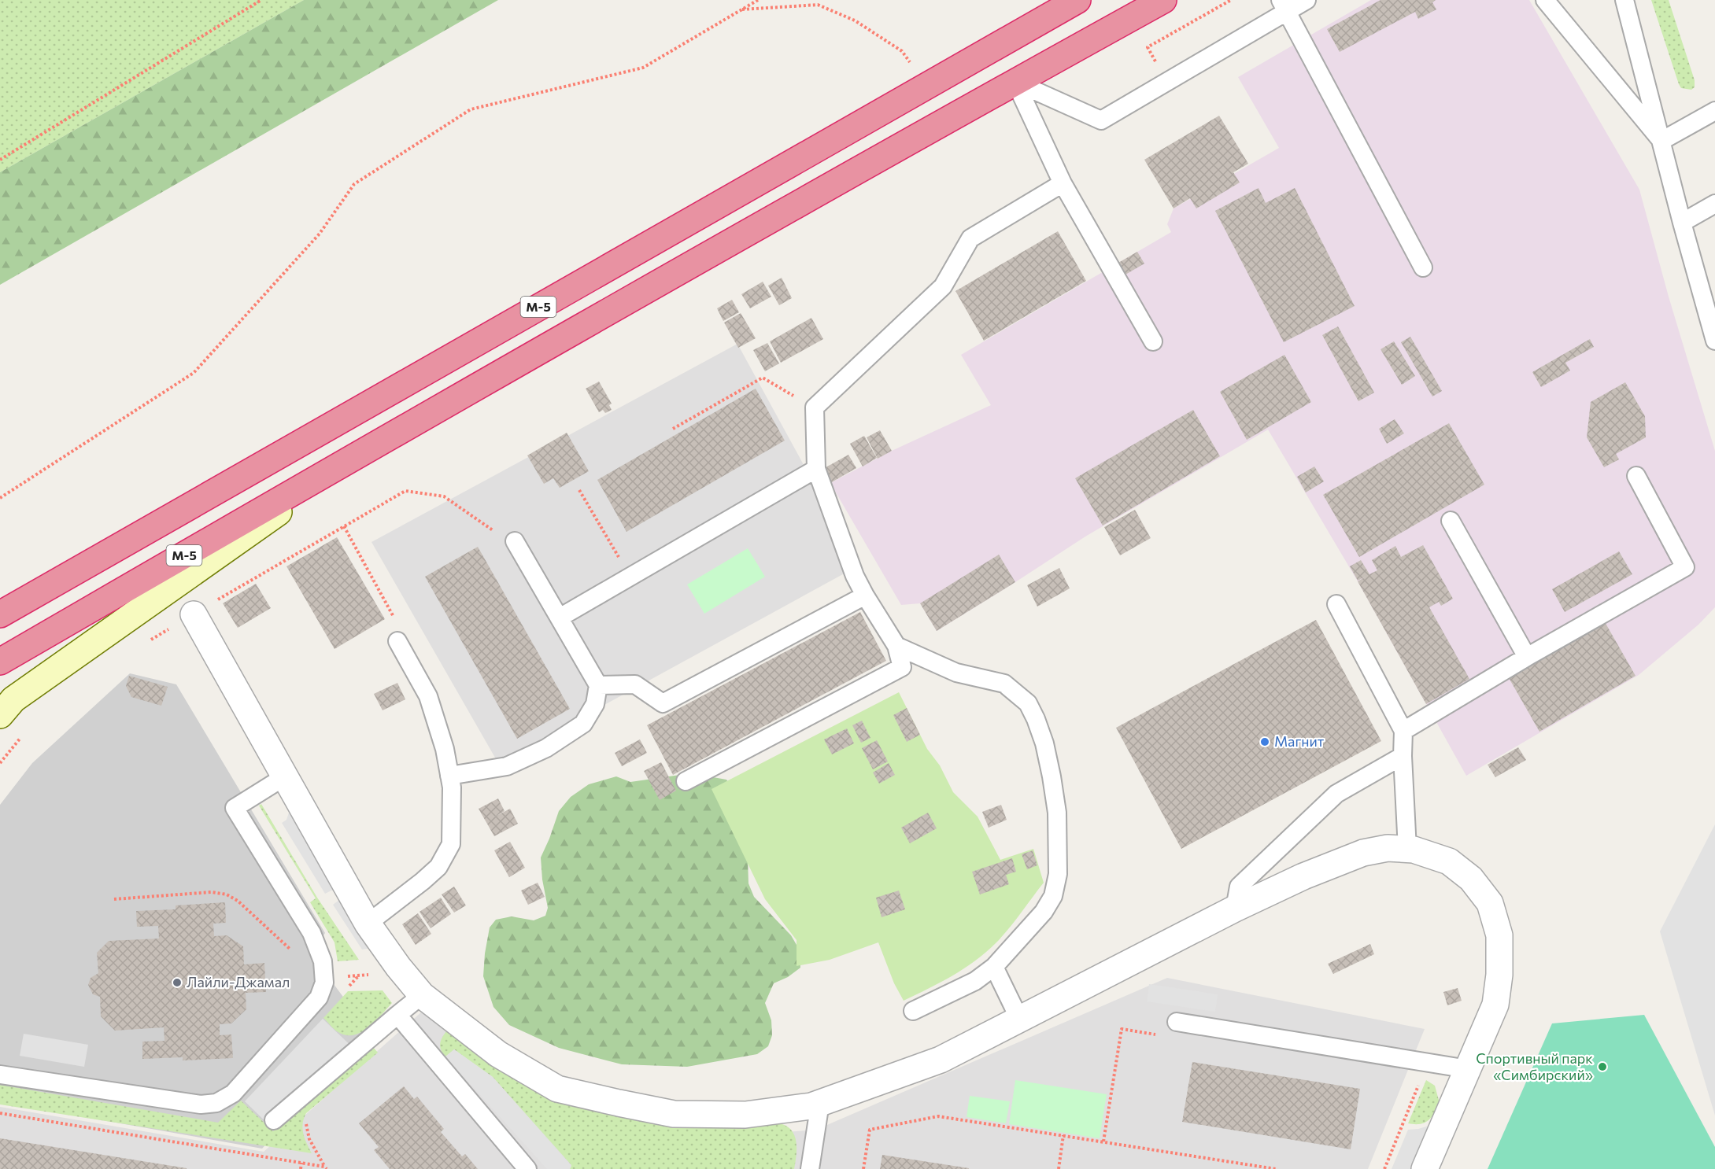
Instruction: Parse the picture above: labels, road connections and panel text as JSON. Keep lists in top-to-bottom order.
{
  "streets": {
    "highway": ["М-5"]
  },
  "places": ["Магнит", "Лайли-Джамал", "Спортивный парк «Симбирский»"]
}
